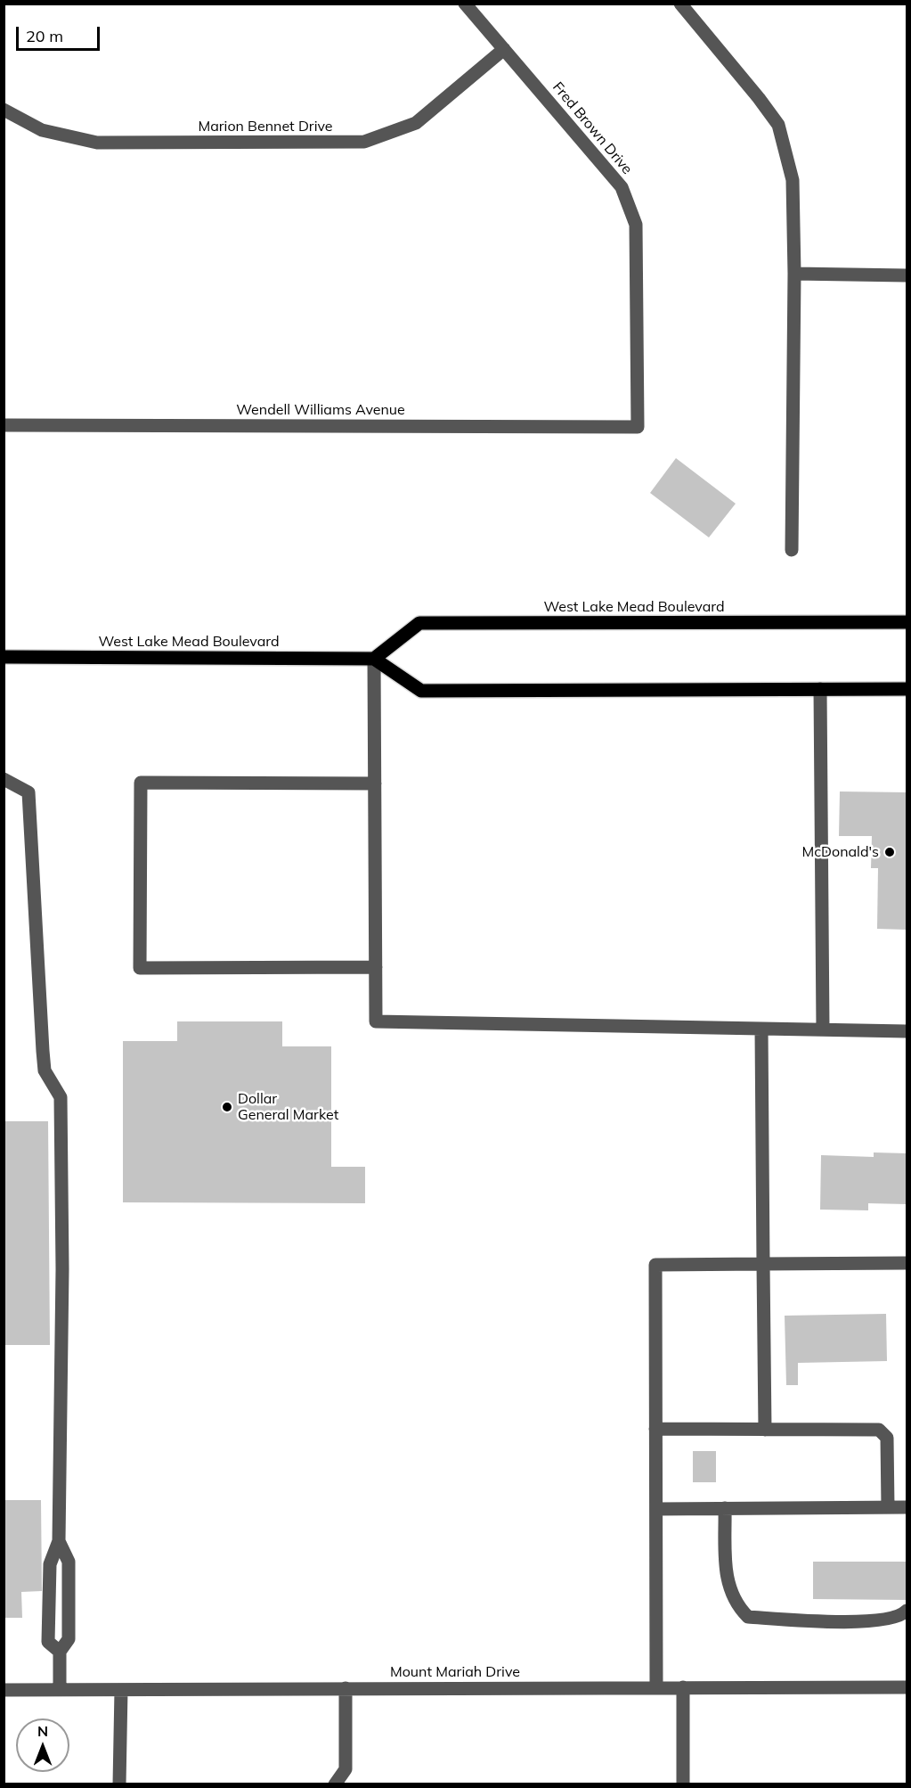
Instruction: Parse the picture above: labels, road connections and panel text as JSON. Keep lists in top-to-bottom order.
{
  "streets": {
    "main road": ["West Lake Mead Boulevard"],
    "street": [
      "Marion Bennet Drive",
      "Fred Brown Drive",
      "Wendell Williams Avenue",
      "Mount Mariah Drive"
    ]
  },
  "crossings": [
    ["Marion Bennet Drive", "Fred Brown Drive"],
    ["Fred Brown Drive", "Wendell Williams Avenue"]
  ],
  "places": ["McDonald's", "Dollar General Market"],
  "scale_bar": "20 m",
  "north": "top"
}
